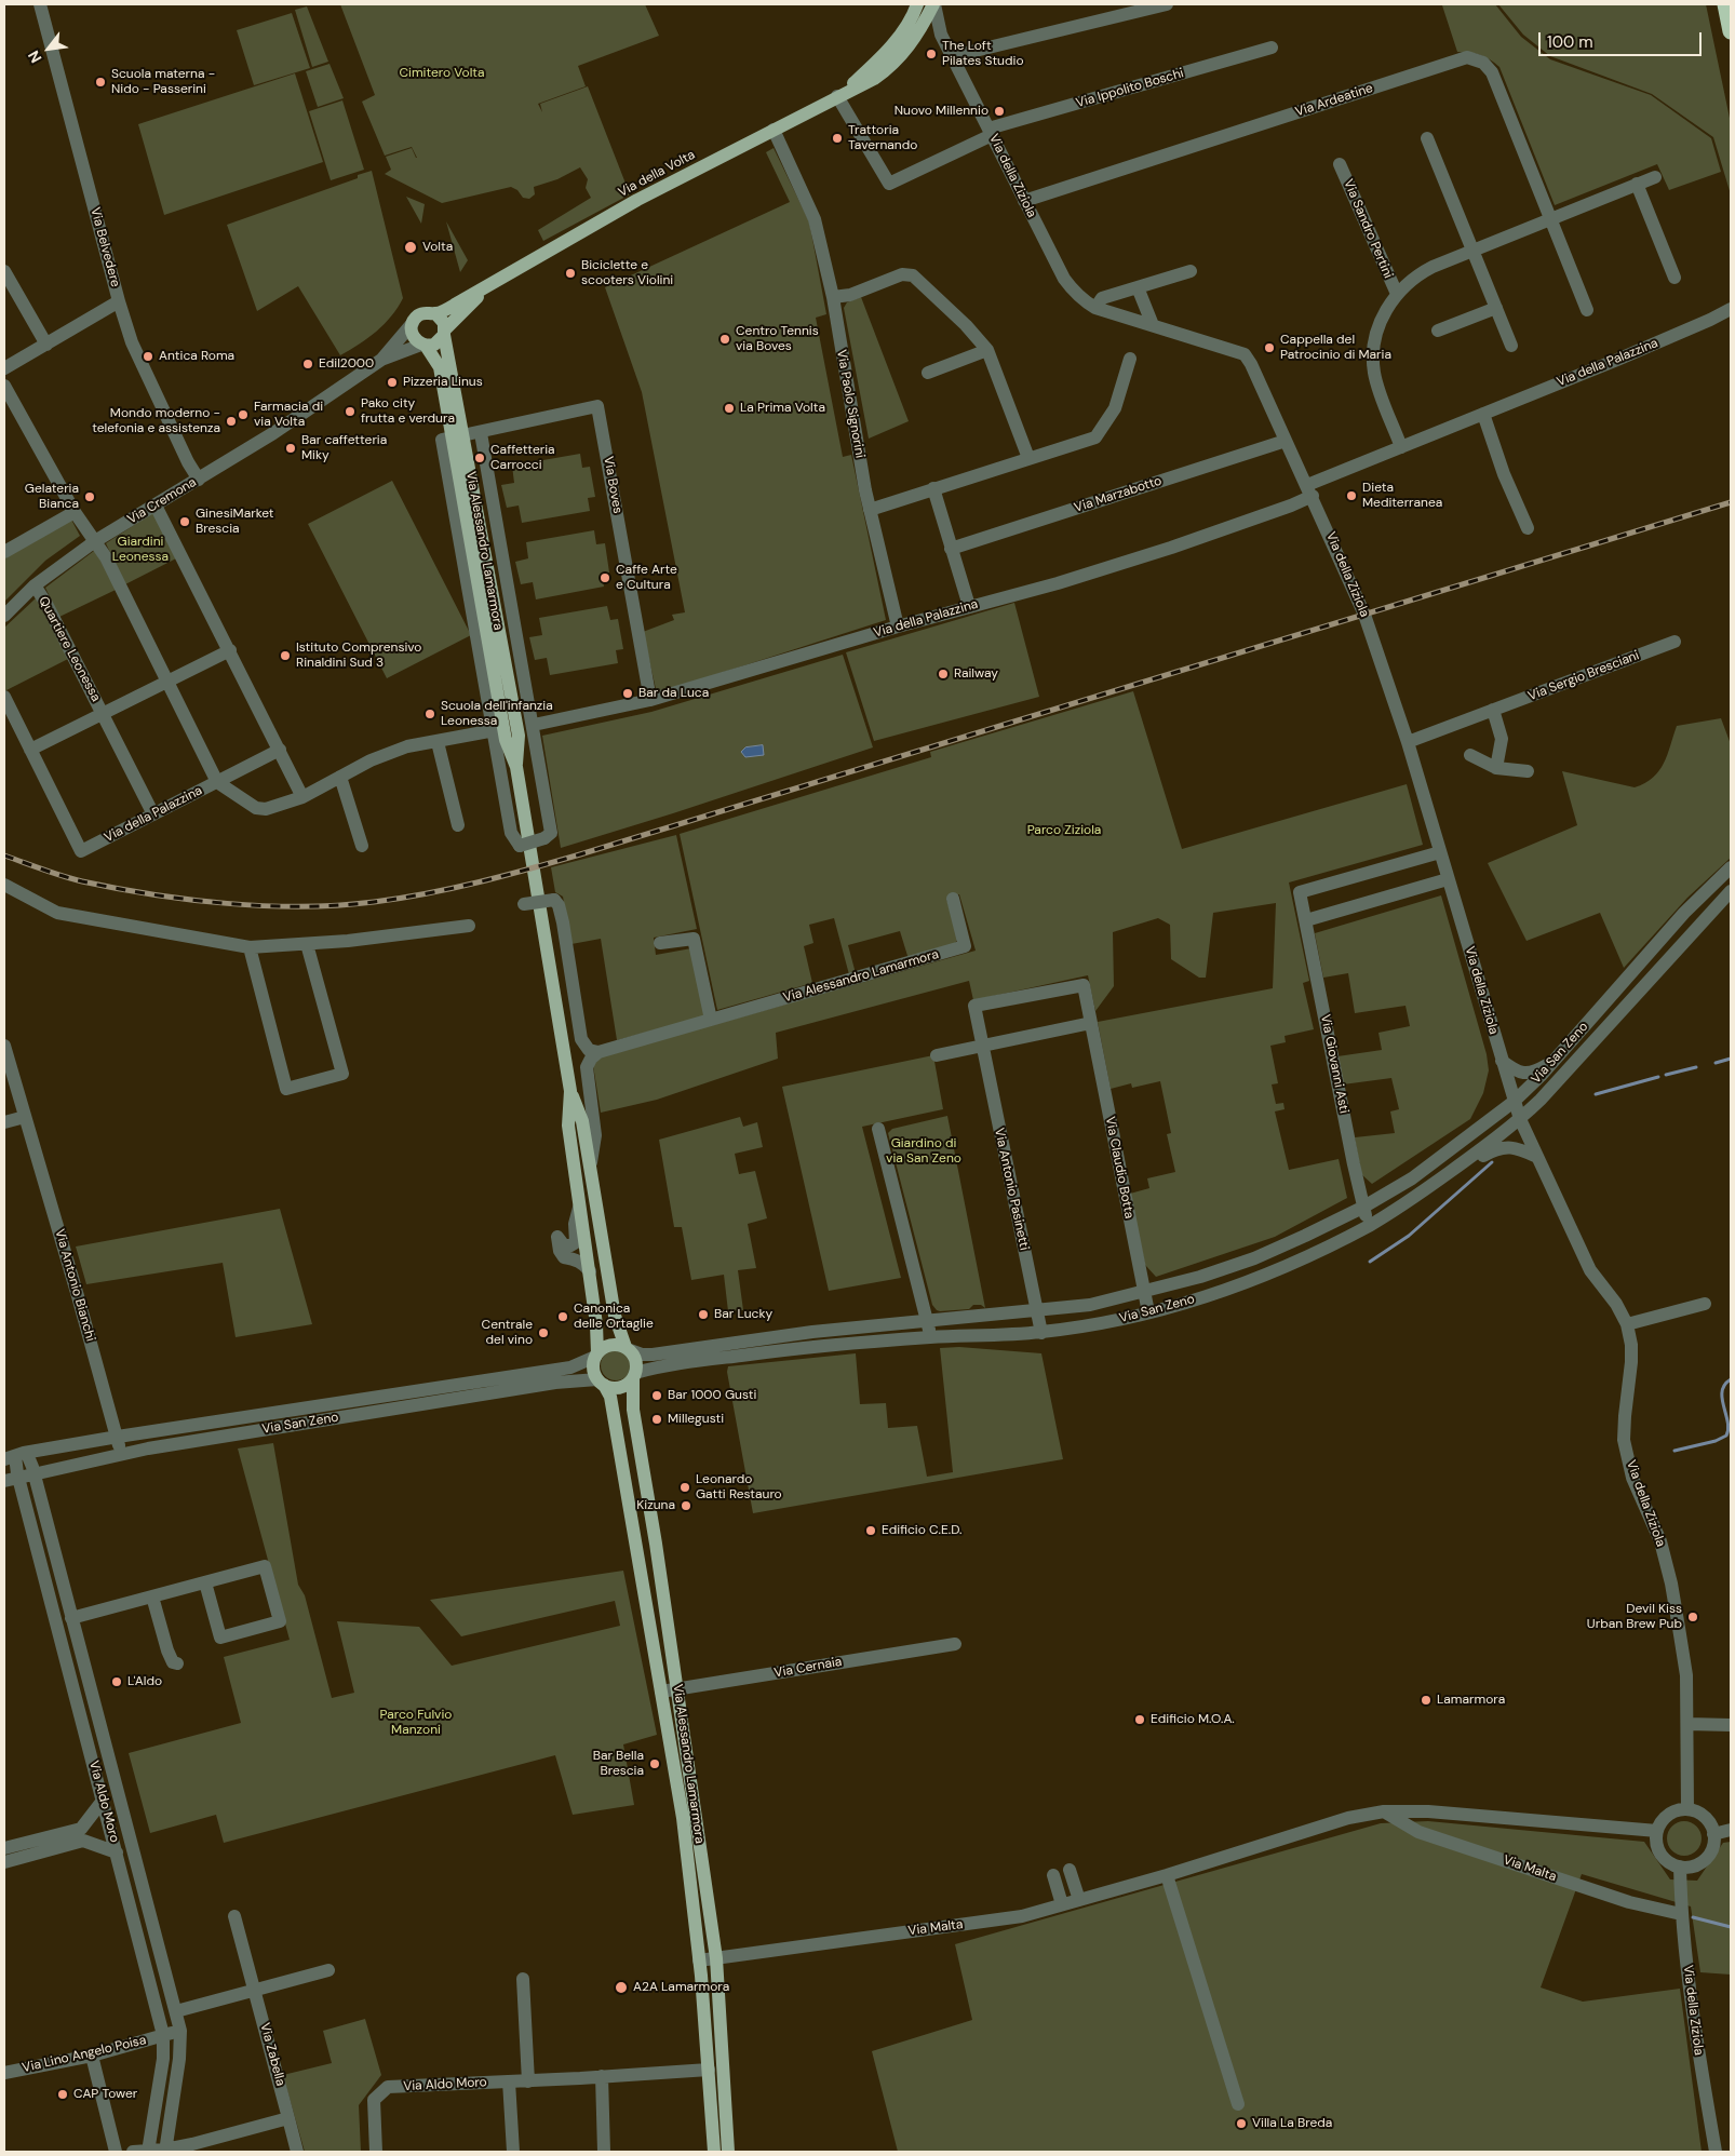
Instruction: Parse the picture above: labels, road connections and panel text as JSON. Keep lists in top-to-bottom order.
{
  "streets": {
    "main road": ["Via della Volta", "Via Alessandro Lamarmora"],
    "street": [
      "Via Ippolito Boschi",
      "Via Ardeatine",
      "Via della Ziziola",
      "Via Sandro Pertini",
      "Via Belvedere",
      "Via della Palazzina",
      "Via Paolo Signorini",
      "Via Boves",
      "Via Marzabotto",
      "Via Cremona",
      "Quartiere Leonessa",
      "Via Sergio Bresciani",
      "Via San Zeno",
      "Via Giovanni Asti",
      "Via Claudio Botta",
      "Via Antonio Pasinetti",
      "Via Antonio Bianchi",
      "Via Cernaia",
      "Via Aldo Moro",
      "Via Malta",
      "Via Lino Angelo Poisa",
      "Via Zabella"
    ]
  },
  "crossings": [
    ["Via Ippolito Boschi", "Via della Volta"],
    ["Via Ippolito Boschi", "Via della Ziziola"],
    ["Via Ardeatine", "Via della Ziziola"],
    ["Via Ardeatine", "Via Sandro Pertini"],
    ["Via della Volta", "Via Paolo Signorini"],
    ["Via della Volta", "Via Cremona"],
    ["Via della Volta", "Via Alessandro Lamarmora"],
    ["Via della Ziziola", "Via della Palazzina"],
    ["Via della Ziziola", "Via Marzabotto"],
    ["Via della Ziziola", "Via Sergio Bresciani"],
    ["Via della Ziziola", "Via San Zeno"],
    ["Via della Ziziola", "Via Giovanni Asti"],
    ["Via della Ziziola", "Via Malta"],
    ["Via Sandro Pertini", "Via della Palazzina"],
    ["Via Belvedere", "Via Cremona"],
    ["Via della Palazzina", "Via Paolo Signorini"],
    ["Via della Palazzina", "Via Boves"],
    ["Via della Palazzina", "Via Alessandro Lamarmora"],
    ["Via della Palazzina", "Quartiere Leonessa"],
    ["Via Boves", "Via Alessandro Lamarmora"],
    ["Via Cremona", "Quartiere Leonessa"],
    ["Via Alessandro Lamarmora", "Via San Zeno"],
    ["Via Alessandro Lamarmora", "Via Cernaia"],
    ["Via Alessandro Lamarmora", "Via Aldo Moro"],
    ["Via Alessandro Lamarmora", "Via Malta"],
    ["Via San Zeno", "Via Giovanni Asti"],
    ["Via San Zeno", "Via Claudio Botta"],
    ["Via San Zeno", "Via Antonio Pasinetti"],
    ["Via San Zeno", "Via Antonio Bianchi"],
    ["Via San Zeno", "Via Aldo Moro"],
    ["Via Claudio Botta", "Via Antonio Pasinetti"],
    ["Via Aldo Moro", "Via Lino Angelo Poisa"]
  ],
  "parks": [
    "Cimitero Volta",
    "Giardini Leonessa",
    "Parco Ziziola",
    "Giardino di via San Zeno",
    "Parco Fulvio Manzoni"
  ],
  "places": [
    "The Loft Pilates Studio",
    "Scuola materna - Nido - Passerini",
    "Nuovo Millennio",
    "Trattoria Tavernando",
    "Volta",
    "Biciclette e scooters Violini",
    "Centro Tennis via Boves",
    "Cappella del Patrocinio di Maria",
    "Antica Roma",
    "Edil2000",
    "Pizzeria Linus",
    "La Prima Volta",
    "Pako city frutta e verdura",
    "Farmacia di via Volta",
    "Mondo moderno - telefonia e assistenza",
    "Bar caffetteria Miky",
    "Caffetteria Carrocci",
    "Dieta Mediterranea",
    "Gelateria Bianca",
    "GinesiMarket Brescia",
    "Caffe Arte e Cultura",
    "Istituto Comprensivo Rinaldini Sud 3",
    "Railway",
    "Bar da Luca",
    "Scuola dell'infanzia Leonessa",
    "Bar Lucky",
    "Canonica delle Ortaglie",
    "Centrale del vino",
    "Bar 1000 Gusti",
    "Millegusti",
    "Leonardo Gatti Restauro",
    "Kizuna",
    "Edificio C.E.D.",
    "Devil Kiss Urban Brew Pub",
    "L'Aldo",
    "Lamarmora",
    "Edificio M.O.A.",
    "Bar Bella Brescia",
    "A2A Lamarmora",
    "CAP Tower",
    "Villa La Breda"
  ],
  "scale_bar": "100 m",
  "north": "bottom left"
}
